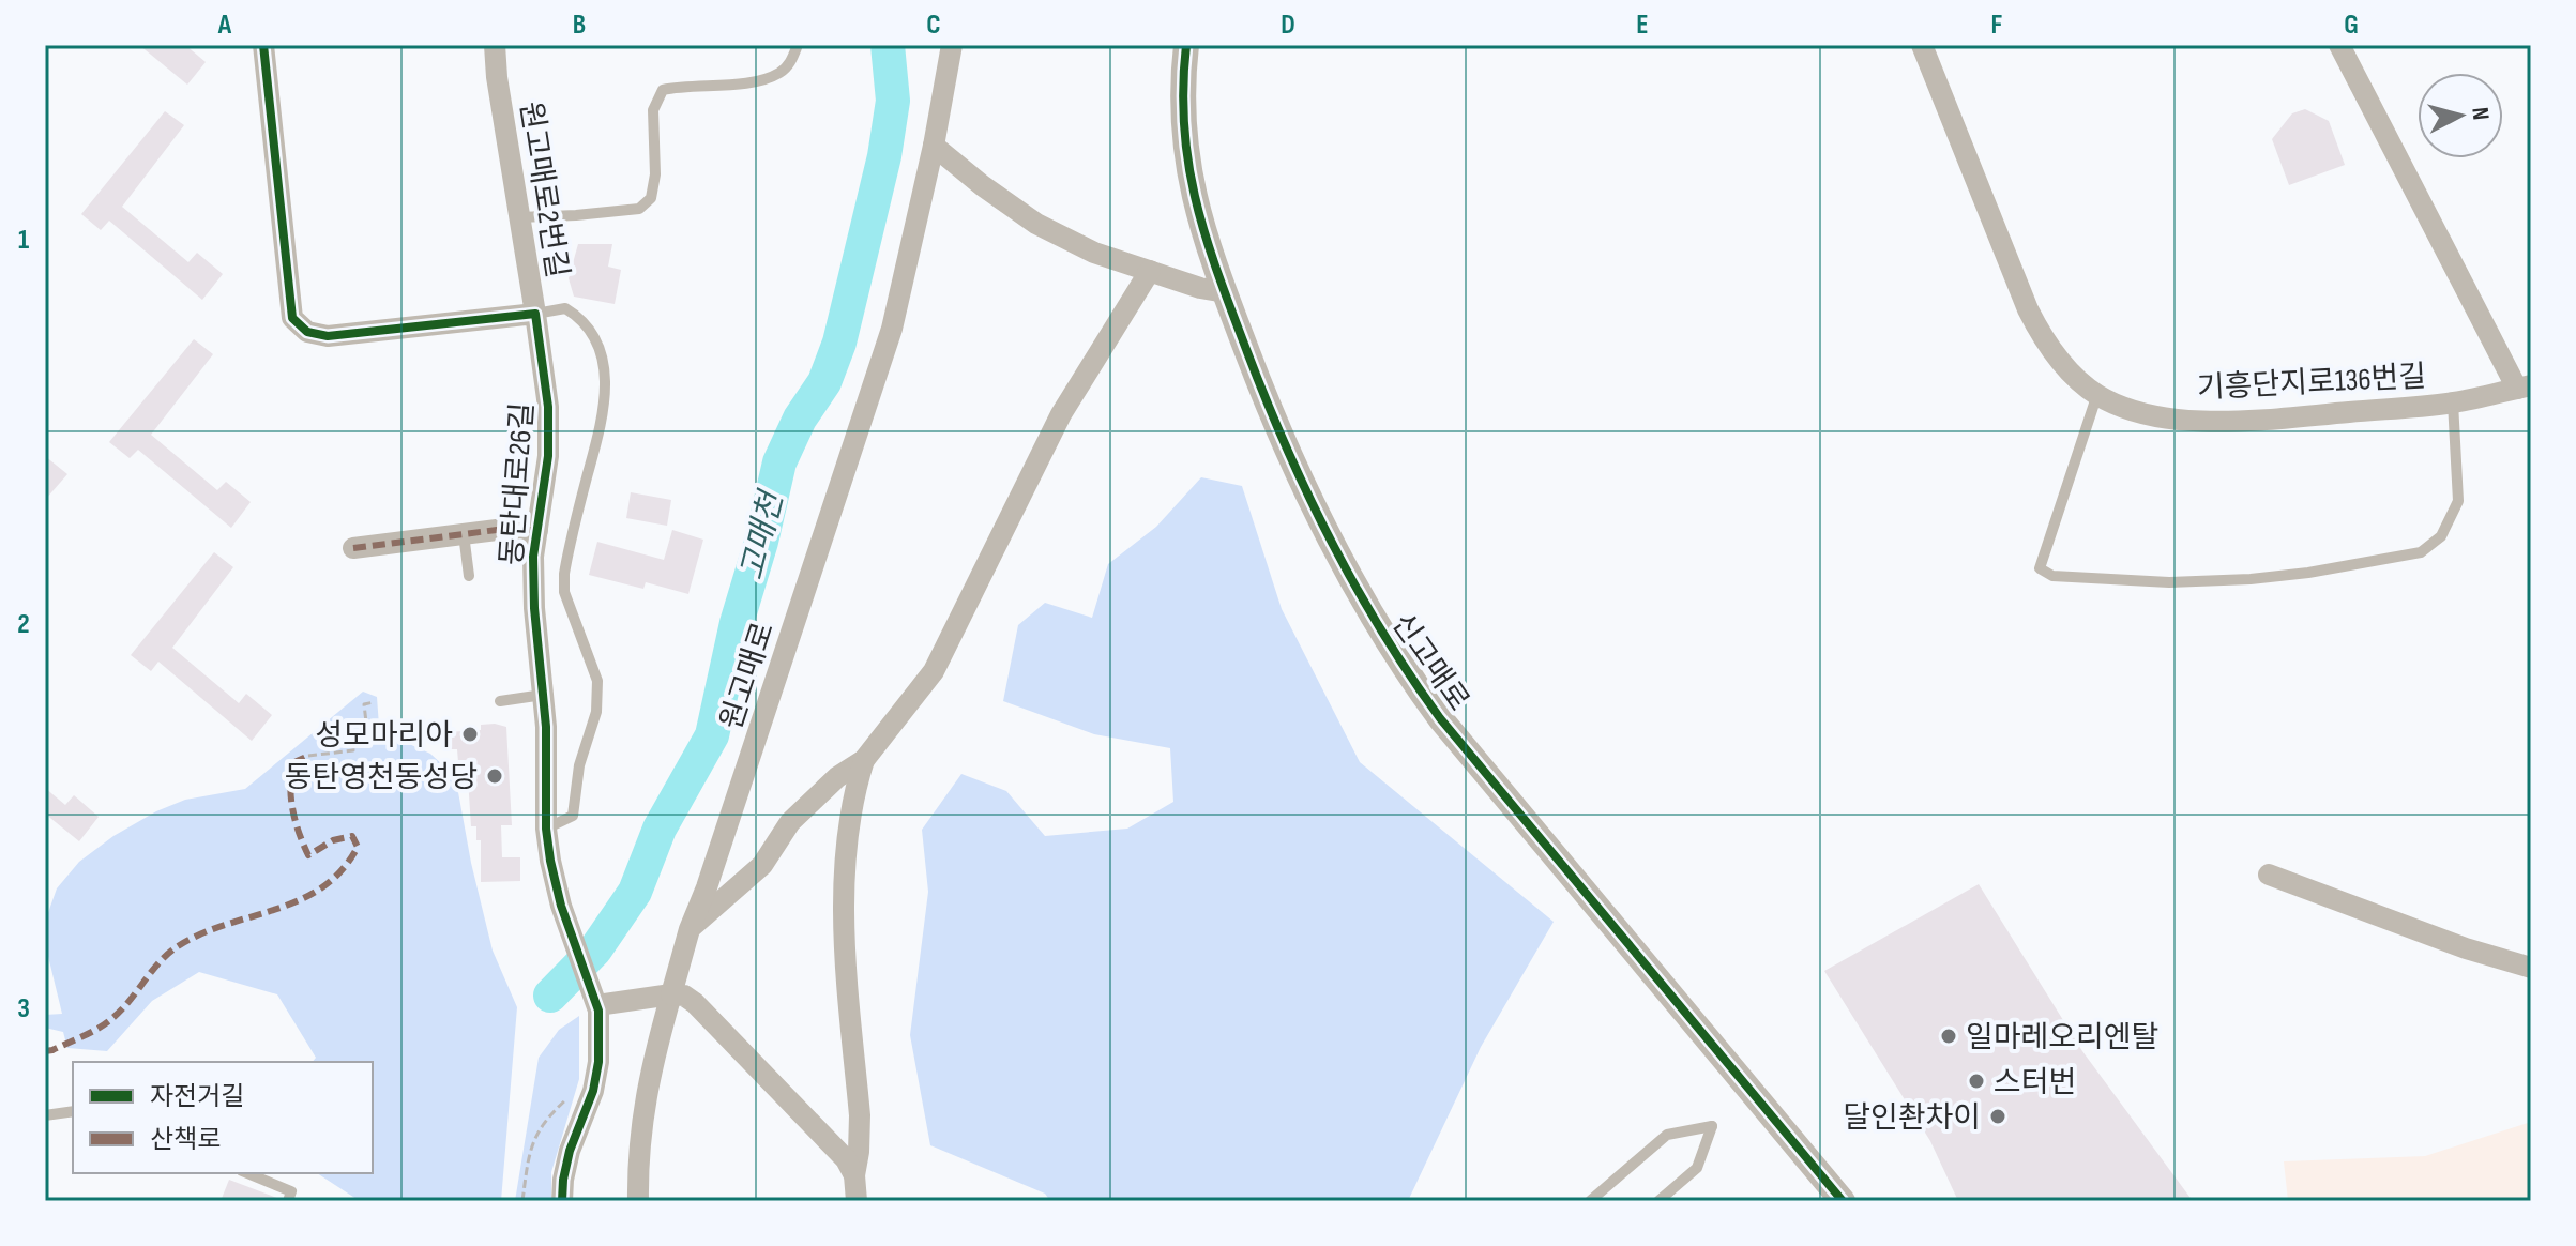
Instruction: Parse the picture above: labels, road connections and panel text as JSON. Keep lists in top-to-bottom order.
{
  "streets": {
    "street": [
      "원고매로2번길",
      "기흥단지로136번길",
      "동탄대로26길",
      "신고매로",
      "원고매로"
    ]
  },
  "crossings": [
    ["원고매로2번길", "동탄대로26길"]
  ],
  "water": ["고매천"],
  "places": [
    "성모마리아",
    "동탄영천동성당",
    "일마레오리엔탈",
    "스터번",
    "달인촨차이"
  ],
  "legend": ["자전거길", "산책로"],
  "north": "right",
  "grid": {
    "columns": [
      "A",
      "B",
      "C",
      "D",
      "E",
      "F",
      "G"
    ],
    "rows": ["1", "2", "3"]
  }
}
